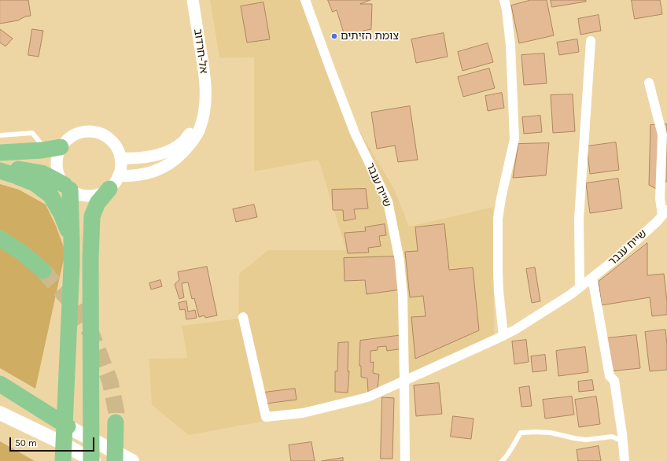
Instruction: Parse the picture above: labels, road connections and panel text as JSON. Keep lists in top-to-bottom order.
{
  "streets": {
    "street": ["אל-חרדוב", "שייח ענבר"]
  },
  "places": ["צומת הזיתים"],
  "scale_bar": "50 m"
}
